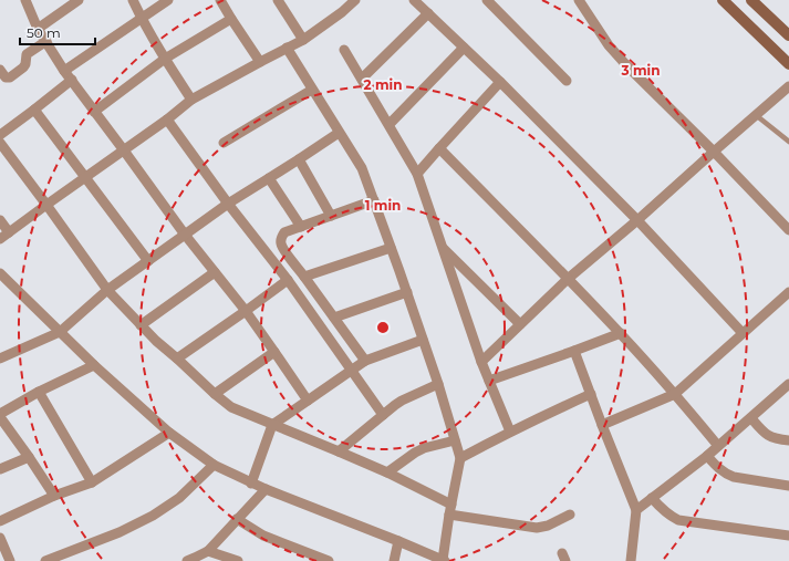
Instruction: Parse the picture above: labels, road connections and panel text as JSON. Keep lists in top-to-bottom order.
{
  "scale_bar": "50 m",
  "rings": ["3 min", "2 min", "1 min"]
}
